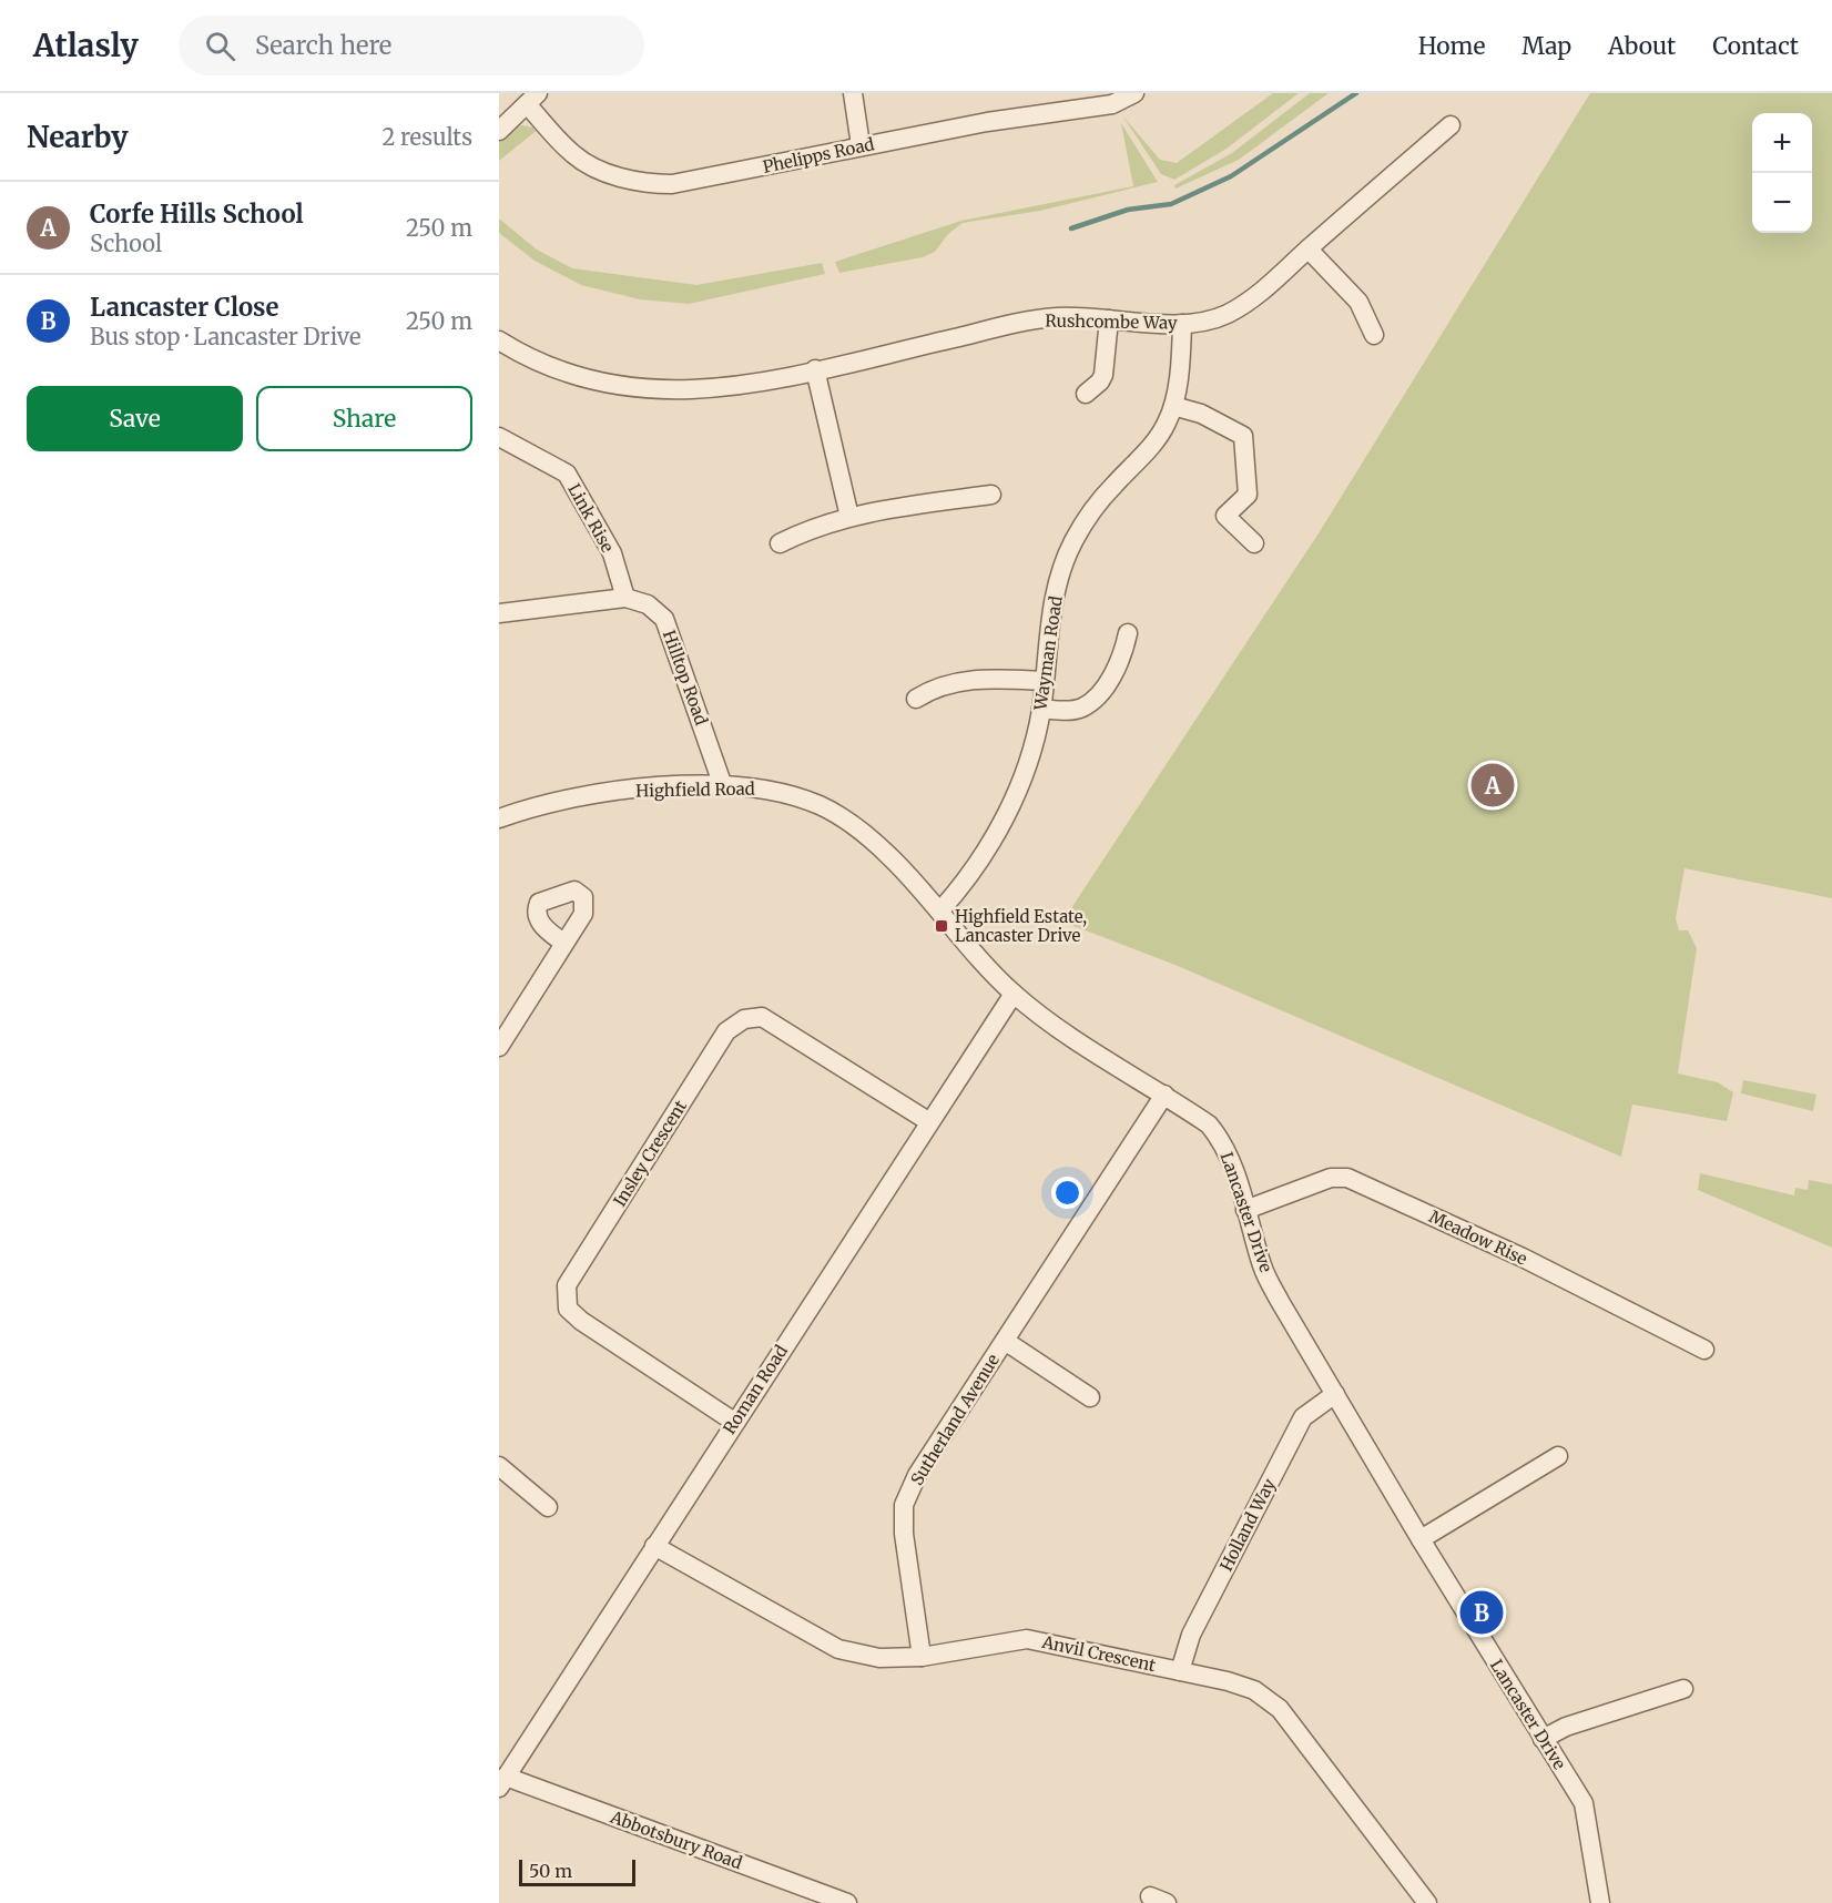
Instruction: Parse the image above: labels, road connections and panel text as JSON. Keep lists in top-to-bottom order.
{
  "streets": {
    "street": [
      "Phelipps Road",
      "Rushcombe Way",
      "Link Rise",
      "Wayman Road",
      "Hilltop Road",
      "Highfield Road",
      "Insley Crescent",
      "Lancaster Drive",
      "Meadow Rise",
      "Roman Road",
      "Sutherland Avenue",
      "Holland Way",
      "Anvil Crescent",
      "Abbotsbury Road"
    ]
  },
  "crossings": [
    ["Rushcombe Way", "Wayman Road"],
    ["Link Rise", "Hilltop Road"],
    ["Wayman Road", "Highfield Road"],
    ["Hilltop Road", "Highfield Road"],
    ["Highfield Road", "Lancaster Drive"],
    ["Highfield Road", "Roman Road"],
    ["Insley Crescent", "Roman Road"],
    ["Lancaster Drive", "Meadow Rise"],
    ["Lancaster Drive", "Roman Road"],
    ["Lancaster Drive", "Sutherland Avenue"],
    ["Lancaster Drive", "Holland Way"],
    ["Roman Road", "Anvil Crescent"],
    ["Roman Road", "Abbotsbury Road"],
    ["Sutherland Avenue", "Anvil Crescent"],
    ["Holland Way", "Anvil Crescent"]
  ],
  "places": {
    "transit": ["Highfield Estate, Lancaster Drive"]
  },
  "scale_bar": "50 m",
  "page": {
    "header": "Atlasly",
    "search": "Search here",
    "nav": [
      "Home",
      "Map",
      "About",
      "Contact"
    ],
    "heading": ["Nearby", "2 results"],
    "map_buttons": ["+", "−"],
    "list": [
      {
        "mark": "A",
        "name": "Corfe Hills School",
        "note": "School",
        "value": "250 m"
      },
      {
        "mark": "B",
        "name": "Lancaster Close",
        "note": "Bus stop · Lancaster Drive",
        "value": "250 m"
      }
    ],
    "buttons": ["Save", "Share"],
    "pins": ["A", "B"],
    "scale": "50 m"
  }
}
